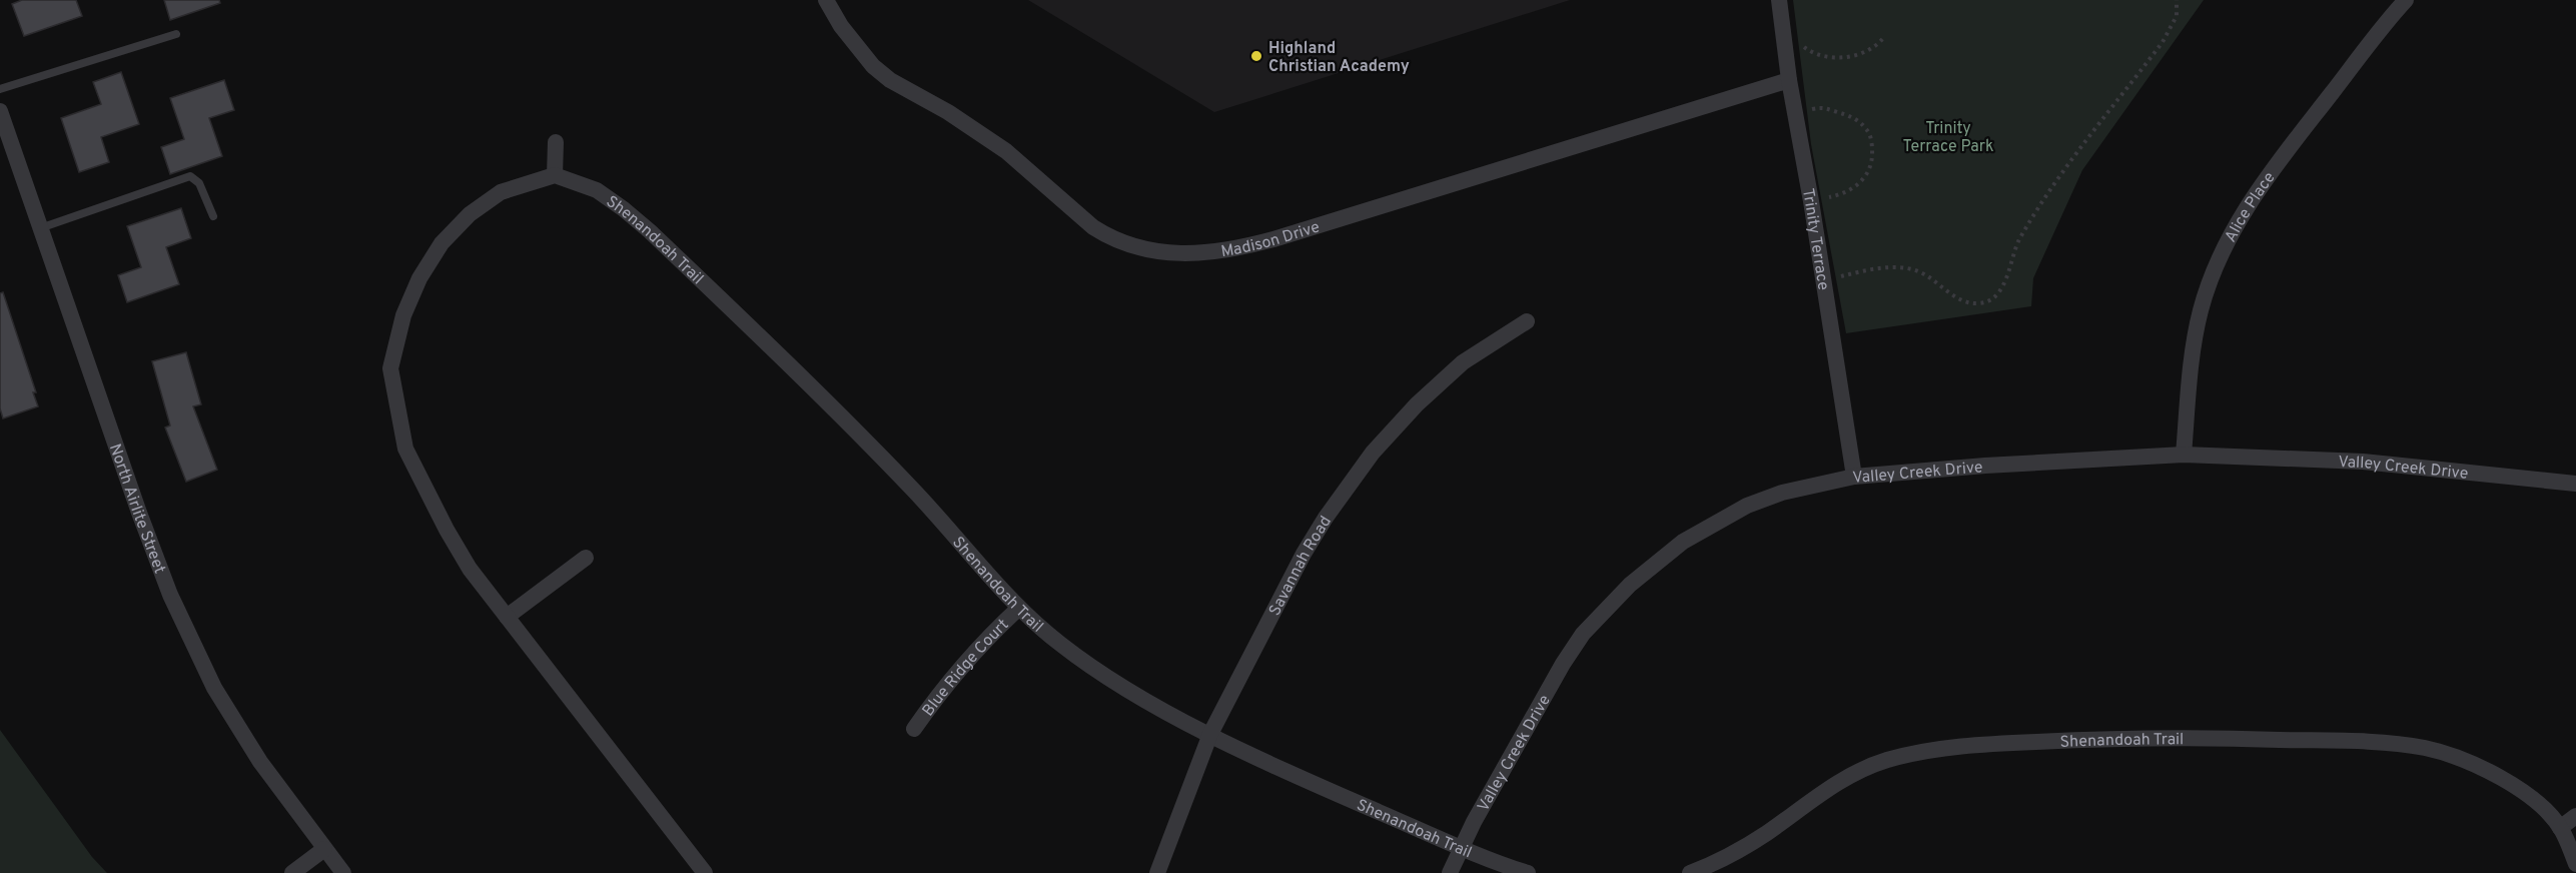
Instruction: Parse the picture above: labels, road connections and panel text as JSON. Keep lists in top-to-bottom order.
{
  "streets": {
    "street": [
      "Alice Place",
      "Madison Drive",
      "Trinity Terrace",
      "Shenandoah Trail",
      "Valley Creek Drive",
      "North Airlite Street",
      "Savannah Road",
      "Blue Ridge Court"
    ]
  },
  "crossings": [
    ["Alice Place", "Valley Creek Drive"],
    ["Madison Drive", "Trinity Terrace"],
    ["Trinity Terrace", "Valley Creek Drive"],
    ["Shenandoah Trail", "Valley Creek Drive"],
    ["Shenandoah Trail", "Savannah Road"],
    ["Shenandoah Trail", "Blue Ridge Court"]
  ],
  "parks": ["Trinity Terrace Park"],
  "places": ["Highland Christian Academy"]
}
